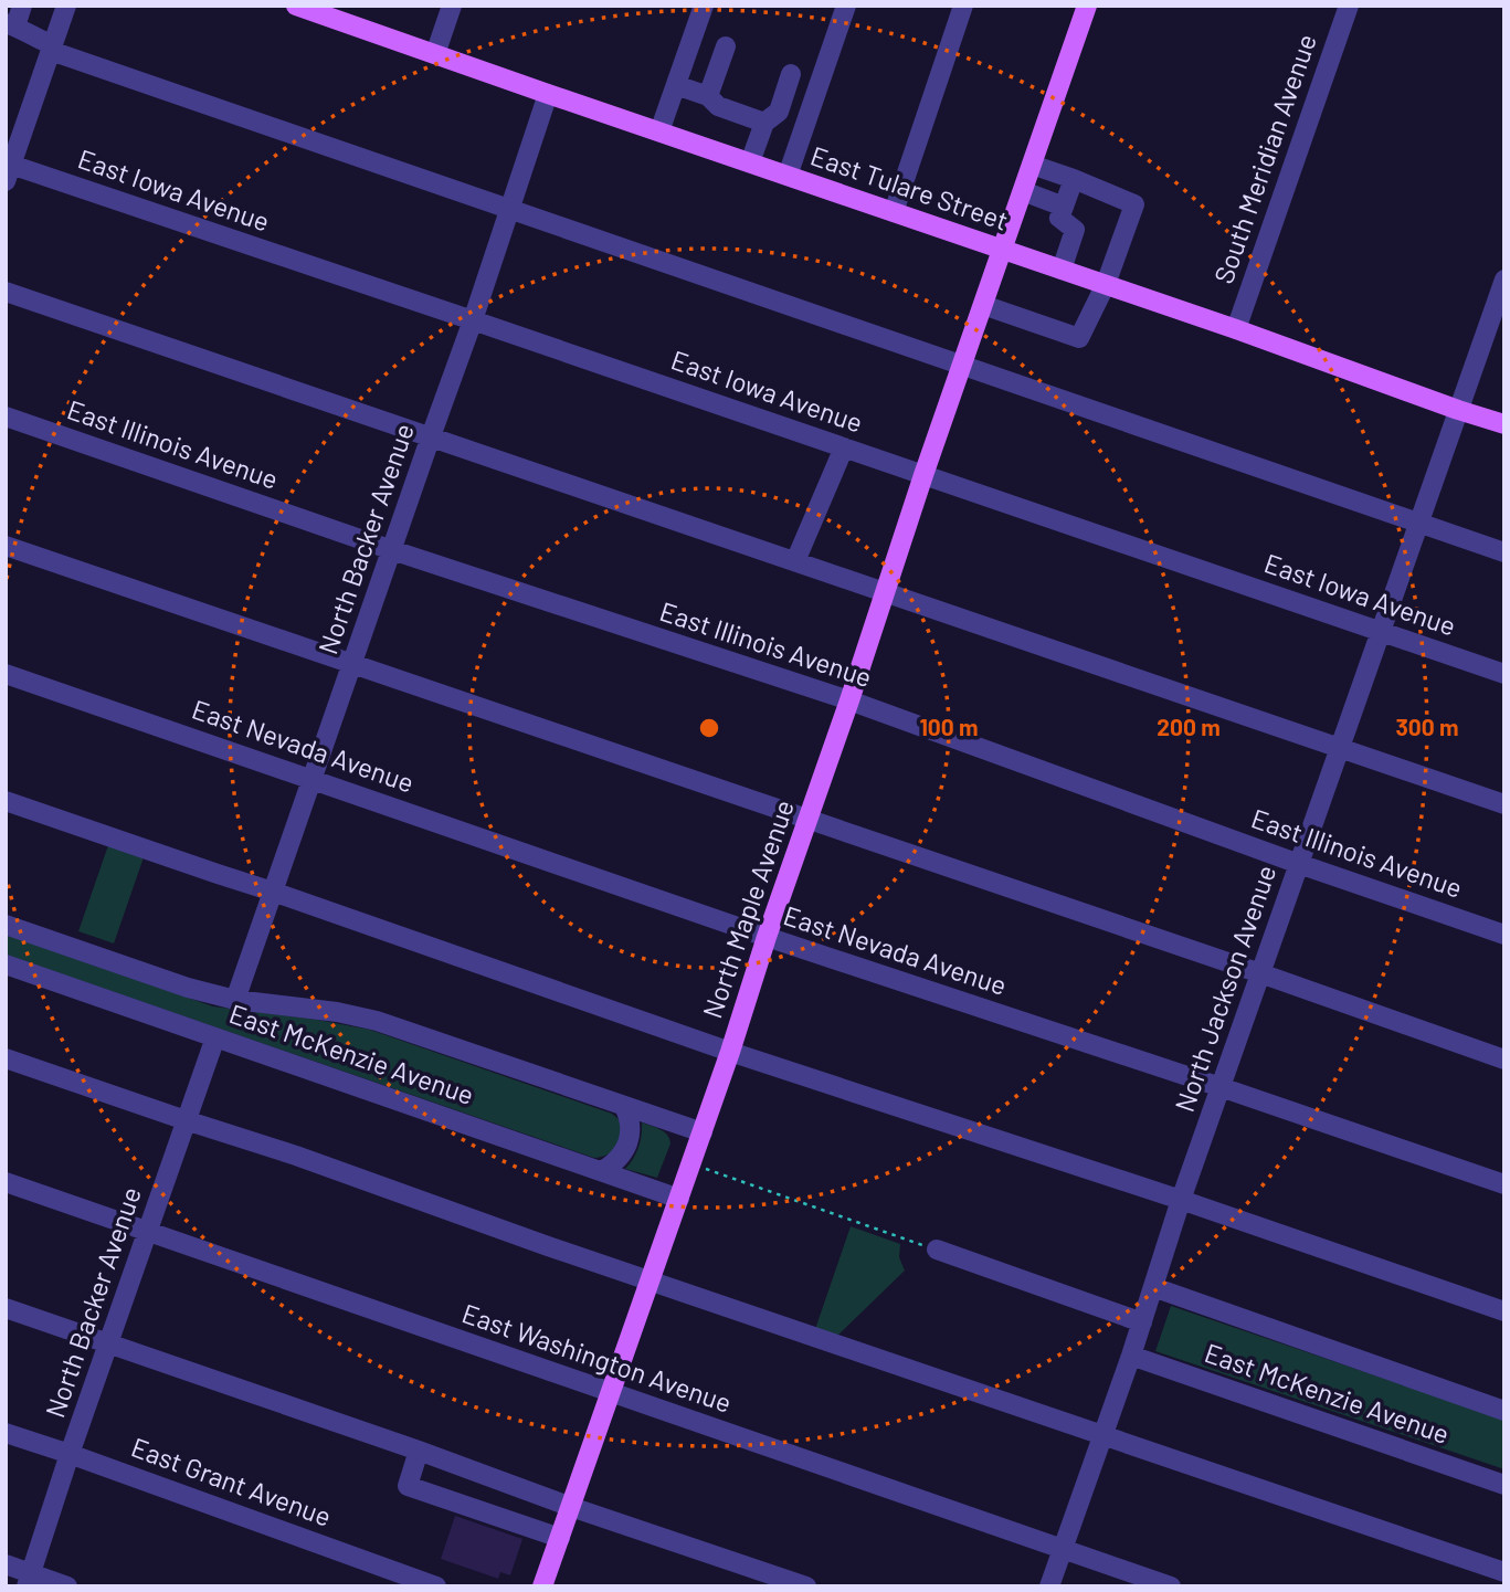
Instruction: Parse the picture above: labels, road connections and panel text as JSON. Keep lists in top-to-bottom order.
{
  "streets": {
    "main road": ["East Tulare Street", "North Maple Avenue"],
    "street": [
      "South Meridian Avenue",
      "East Iowa Avenue",
      "East Illinois Avenue",
      "North Backer Avenue",
      "East Nevada Avenue",
      "North Jackson Avenue",
      "East McKenzie Avenue",
      "East Washington Avenue",
      "East Grant Avenue"
    ]
  },
  "crossings": [
    ["South Meridian Avenue", "East Tulare Street"],
    ["East Tulare Street", "North Backer Avenue"],
    ["East Tulare Street", "North Maple Avenue"],
    ["East Tulare Street", "North Jackson Avenue"],
    ["East Iowa Avenue", "North Backer Avenue"],
    ["East Iowa Avenue", "North Maple Avenue"],
    ["East Iowa Avenue", "North Jackson Avenue"],
    ["East Illinois Avenue", "North Backer Avenue"],
    ["East Illinois Avenue", "North Maple Avenue"],
    ["East Illinois Avenue", "North Jackson Avenue"],
    ["North Backer Avenue", "East Nevada Avenue"],
    ["North Backer Avenue", "East McKenzie Avenue"],
    ["North Backer Avenue", "East Washington Avenue"],
    ["North Backer Avenue", "East Grant Avenue"],
    ["East Nevada Avenue", "North Maple Avenue"],
    ["East Nevada Avenue", "North Jackson Avenue"],
    ["North Maple Avenue", "East McKenzie Avenue"],
    ["North Maple Avenue", "East Washington Avenue"],
    ["North Jackson Avenue", "East McKenzie Avenue"],
    ["North Jackson Avenue", "East Washington Avenue"]
  ],
  "rings": ["100 m", "200 m", "300 m"]
}
